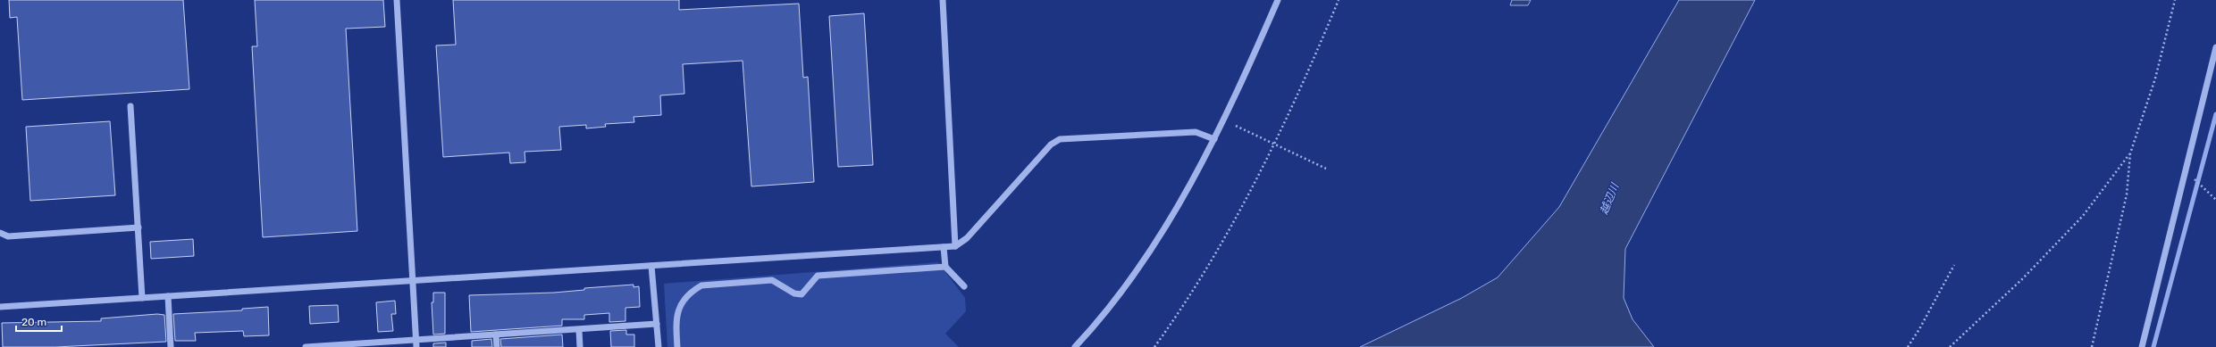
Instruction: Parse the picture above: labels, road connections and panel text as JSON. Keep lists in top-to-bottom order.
{
  "water": ["越辺川"],
  "scale_bar": "20 m"
}
